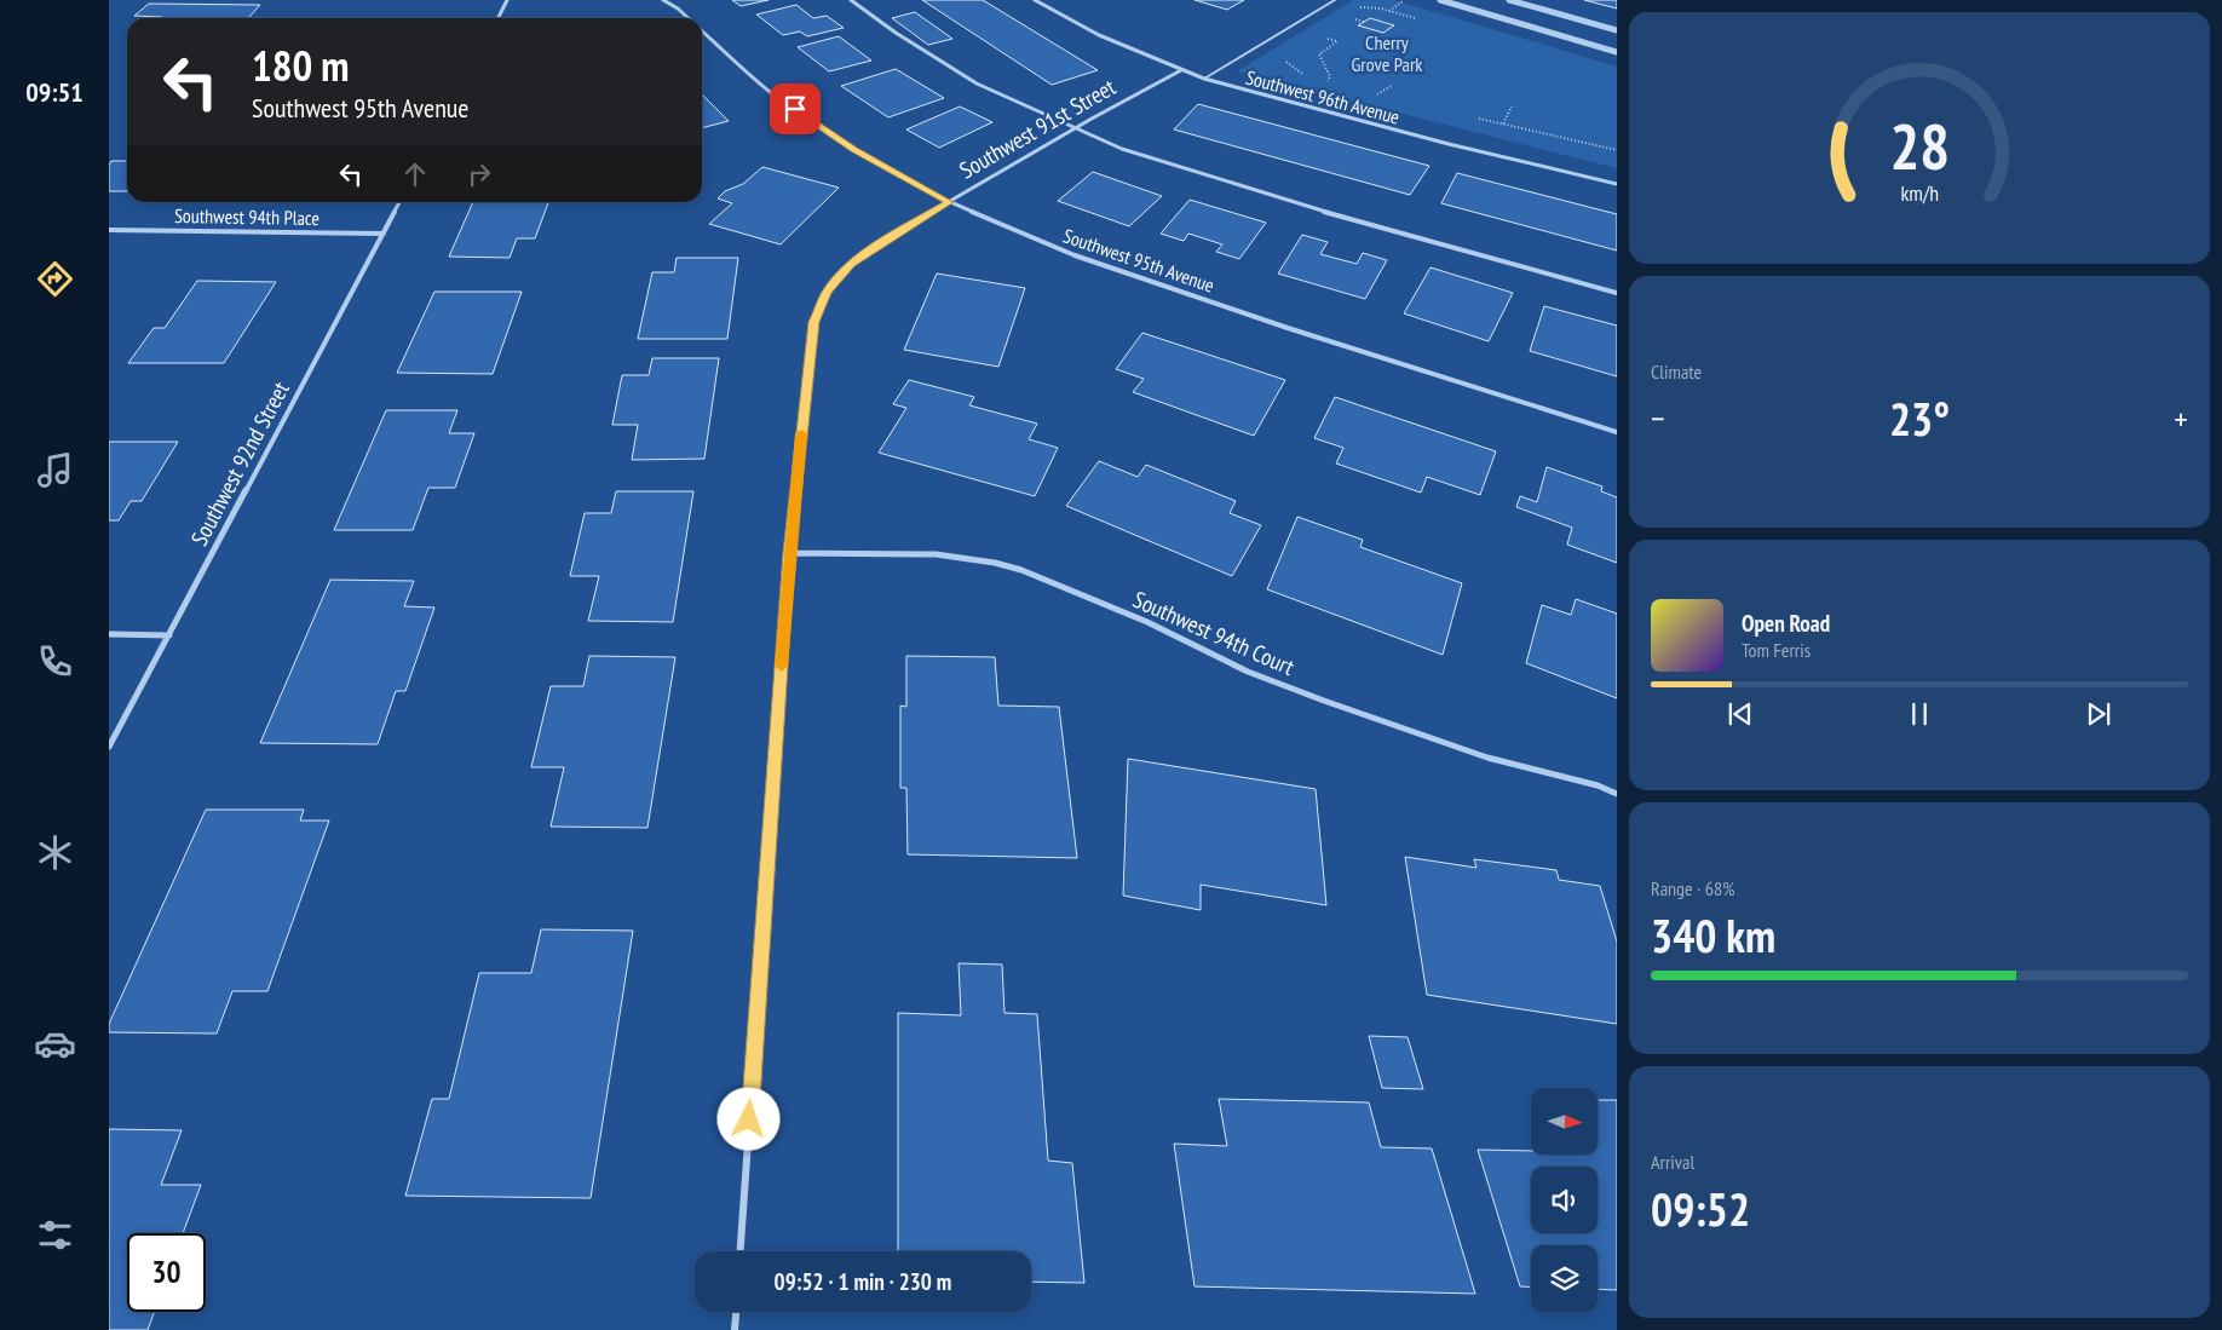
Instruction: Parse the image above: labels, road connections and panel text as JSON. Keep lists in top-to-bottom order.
{
  "streets": {
    "street": [
      "Southwest 96th Avenue",
      "Southwest 91st Street",
      "Southwest 94th Place",
      "Southwest 95th Avenue",
      "Southwest 92nd Street",
      "Southwest 94th Court"
    ]
  },
  "crossings": [
    ["Southwest 96th Avenue", "Southwest 91st Street"],
    ["Southwest 91st Street", "Southwest 95th Avenue"],
    ["Southwest 91st Street", "Southwest 94th Court"],
    ["Southwest 94th Place", "Southwest 92nd Street"]
  ],
  "parks": ["Cherry Grove Park"],
  "north": "right",
  "page": {
    "tabs": "09:51",
    "turn": ["180 m", "Southwest 95th Avenue"],
    "tile": [
      "Climate",
      ["Range · 68%", "340 km"],
      ["Arrival", "09:52"]
    ],
    "heat": ["−", "23°", "+"],
    "song": ["Open Road", "Tom Ferris"],
    "limit": "30",
    "trip": "09:52 · 1 min · 230 m",
    "gauge": ["28", "km/h"]
  }
}
